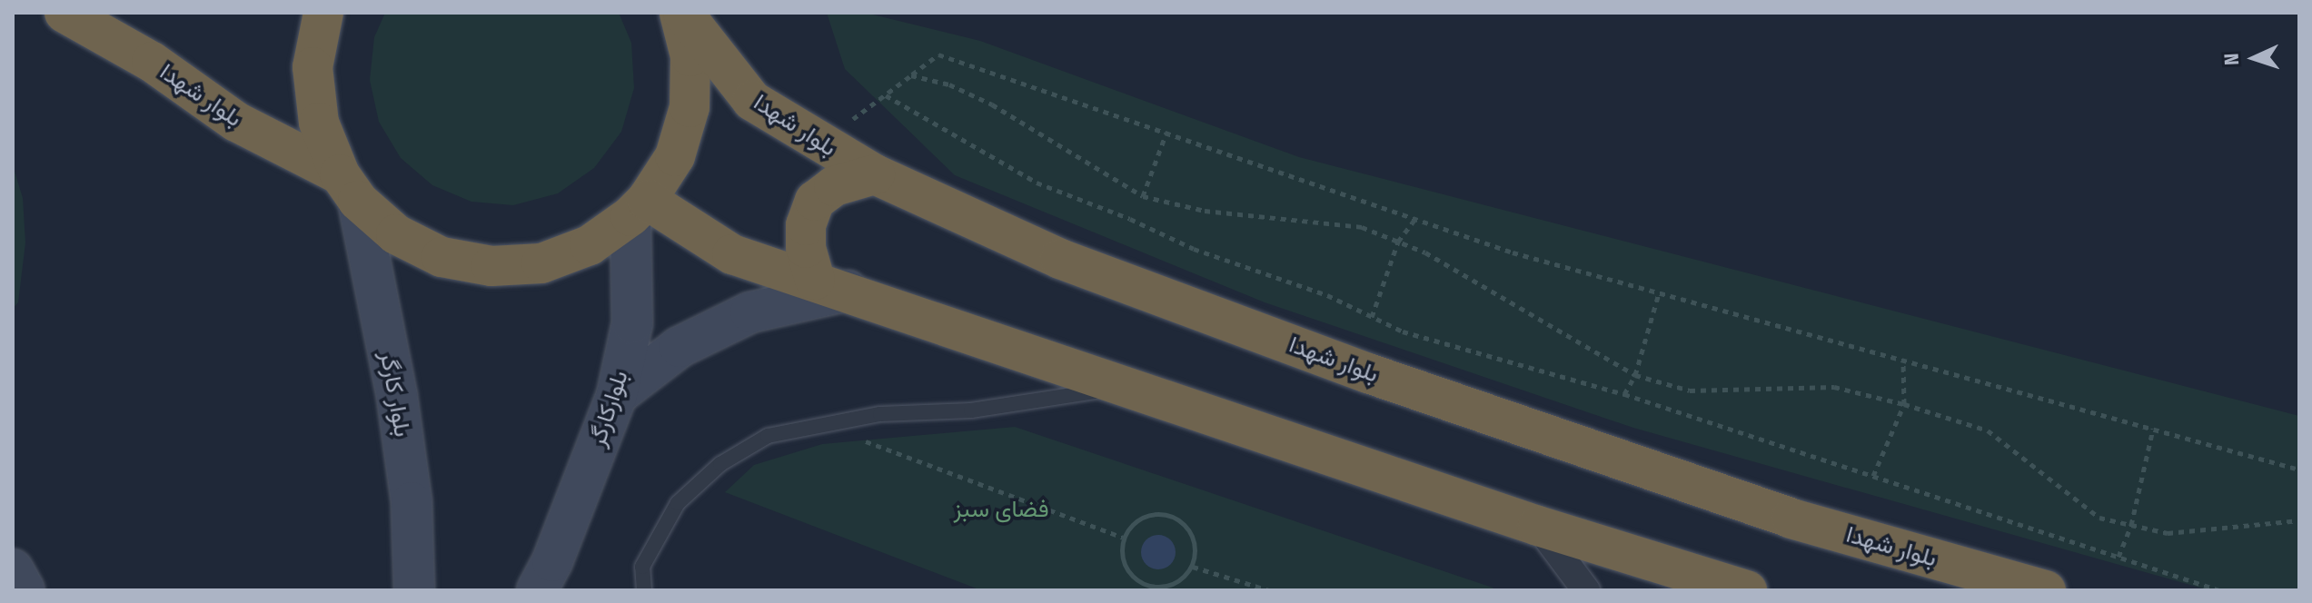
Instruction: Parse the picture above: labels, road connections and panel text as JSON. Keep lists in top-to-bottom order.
{
  "streets": {
    "highway": ["بلوار شهدا"],
    "main road": ["بلوار کارگر", "بلوارکارگر"]
  },
  "crossings": [
    ["بلوار شهدا", "بلوار کارگر"]
  ],
  "parks": ["فضای سبز"],
  "north": "left"
}
